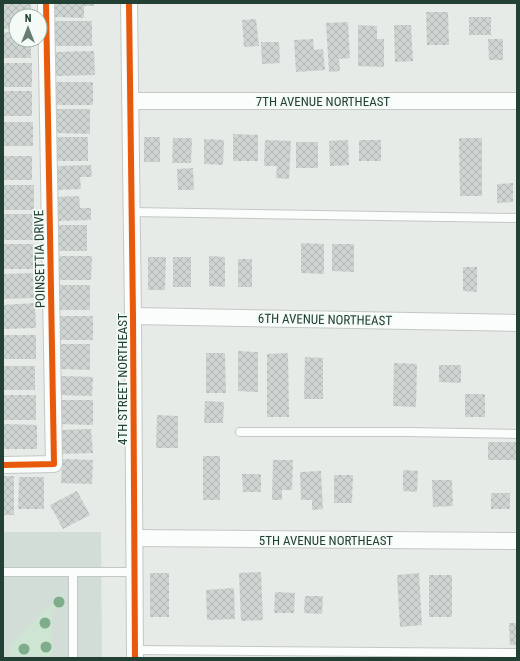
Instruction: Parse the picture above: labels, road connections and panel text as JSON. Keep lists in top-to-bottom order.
{
  "streets": {
    "street": [
      "7TH AVENUE NORTHEAST",
      "POINSETTIA DRIVE",
      "6TH AVENUE NORTHEAST",
      "4TH STREET NORTHEAST",
      "5TH AVENUE NORTHEAST"
    ]
  },
  "crossings": [
    ["7TH AVENUE NORTHEAST", "4TH STREET NORTHEAST"],
    ["6TH AVENUE NORTHEAST", "4TH STREET NORTHEAST"],
    ["4TH STREET NORTHEAST", "5TH AVENUE NORTHEAST"]
  ],
  "north": "top"
}
